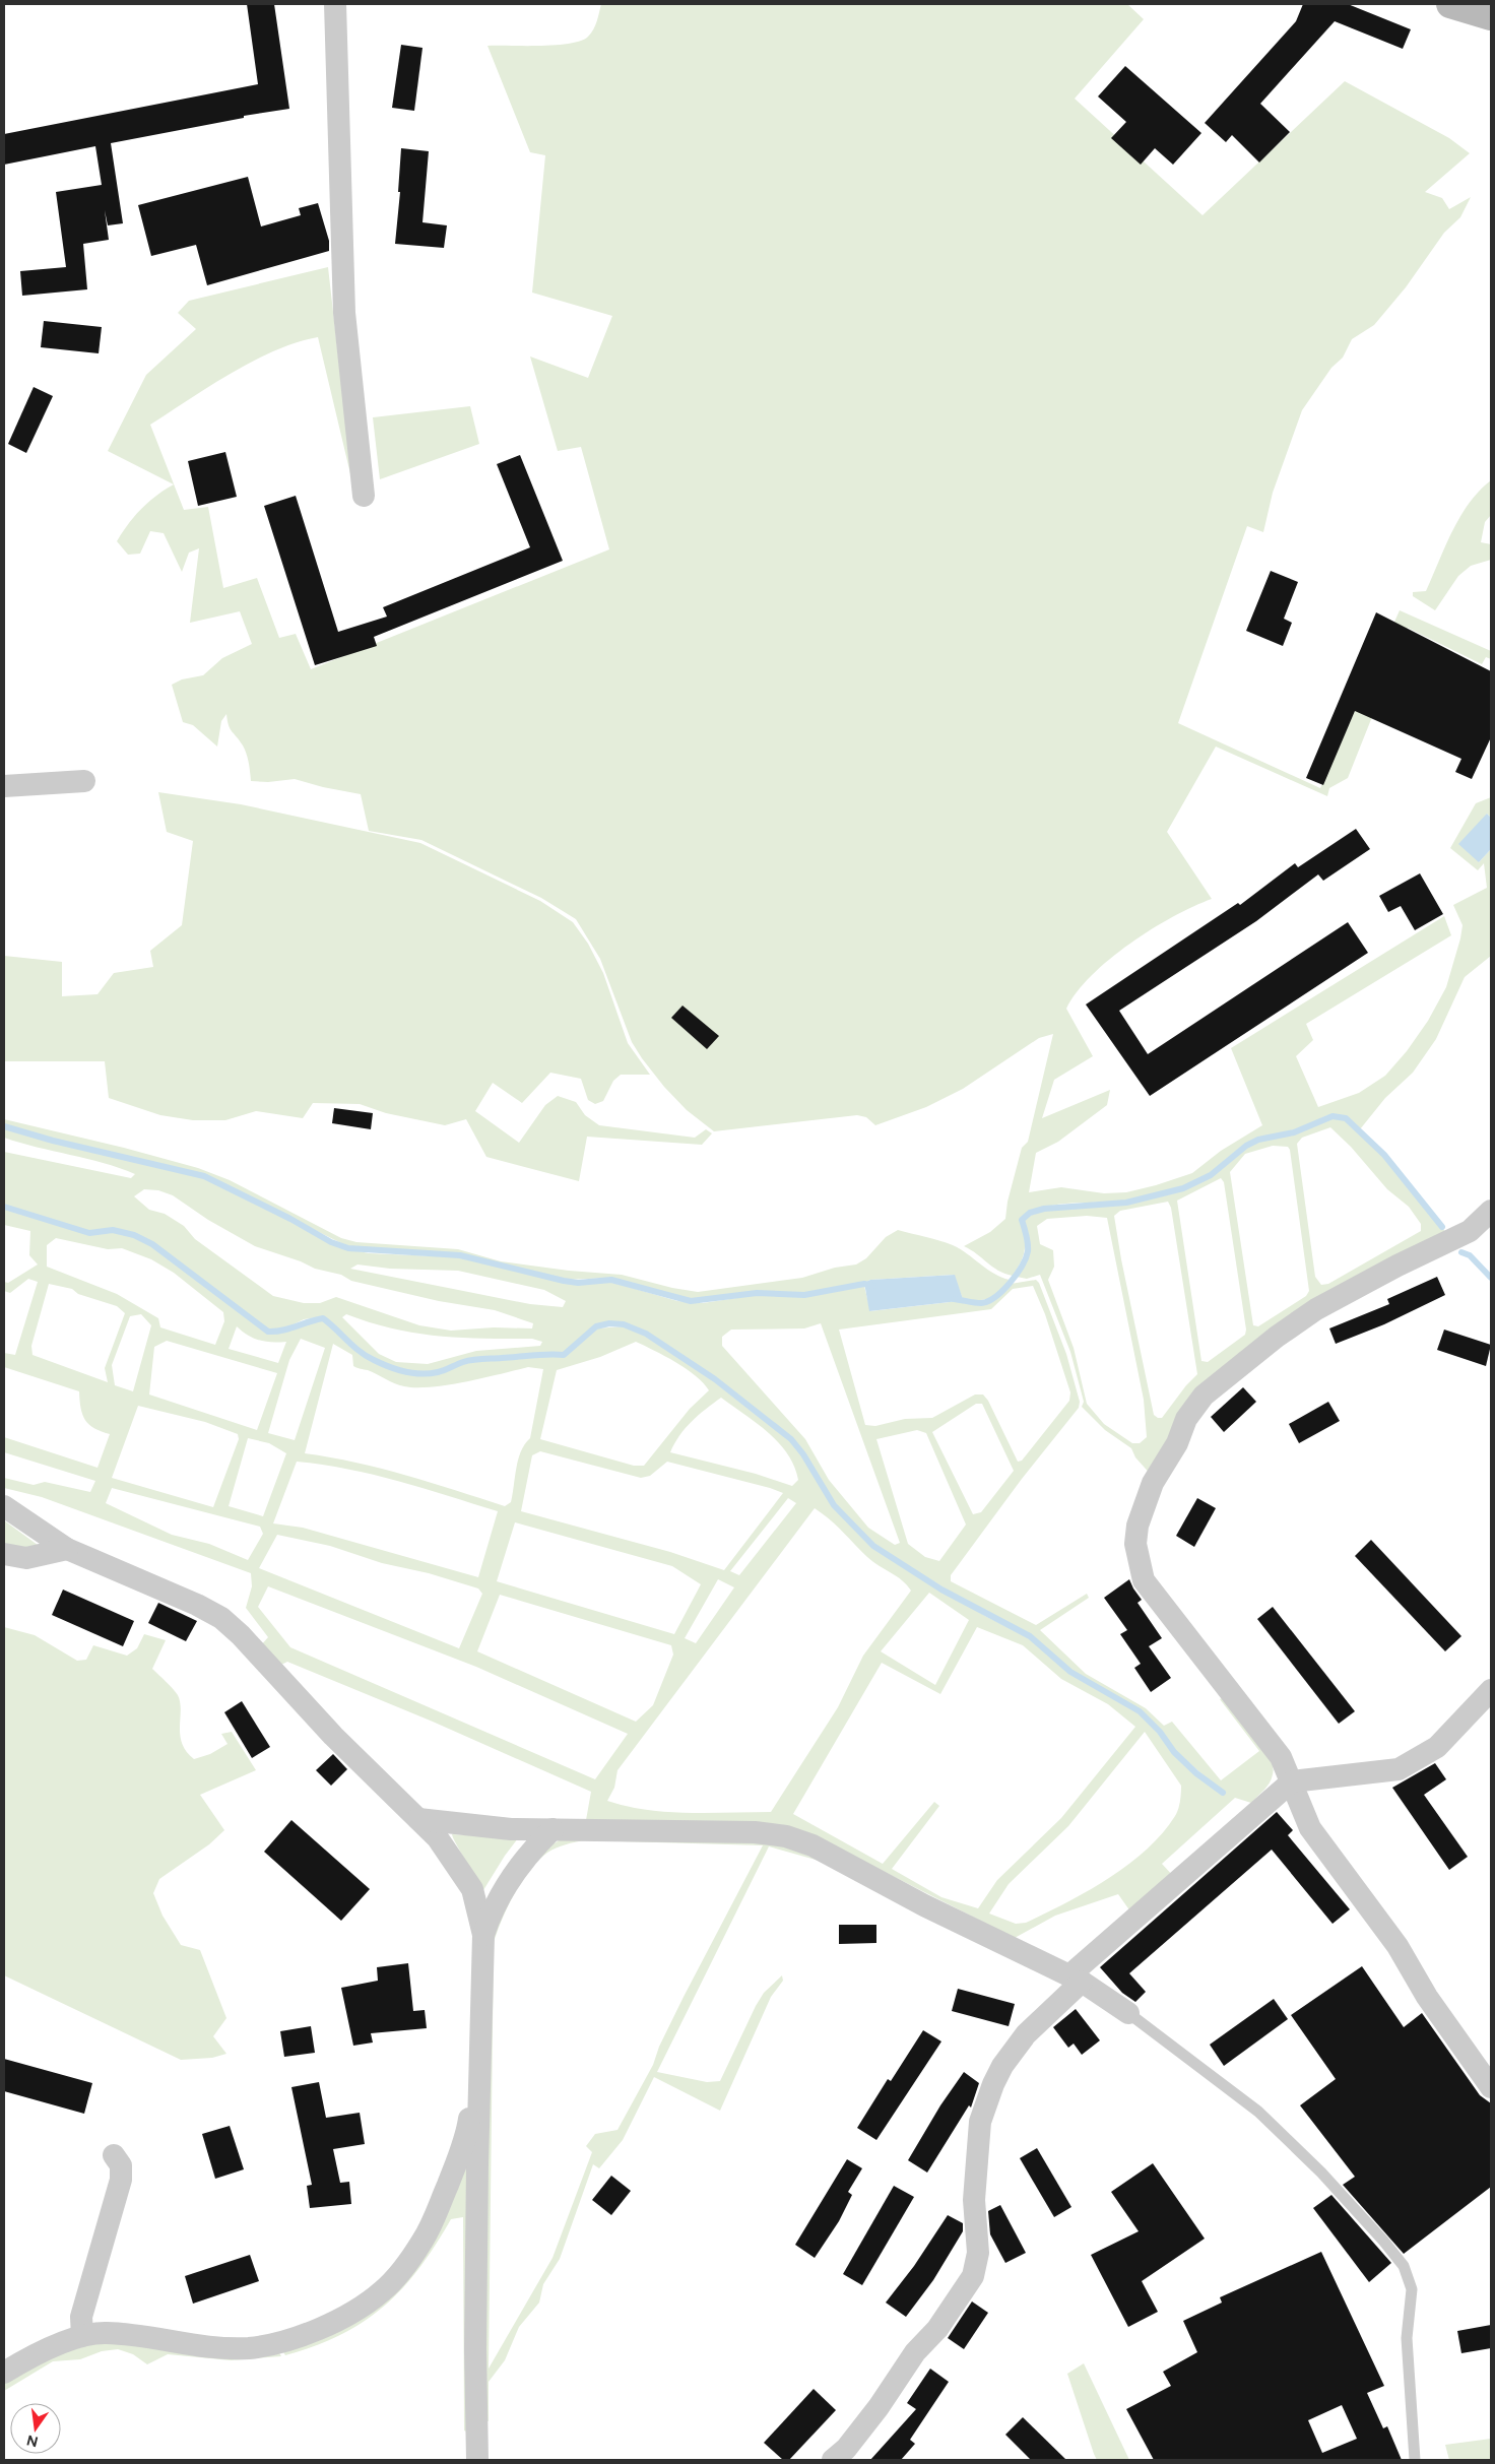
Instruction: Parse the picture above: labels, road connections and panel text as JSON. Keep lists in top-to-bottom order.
{
  "north": "bottom"
}
